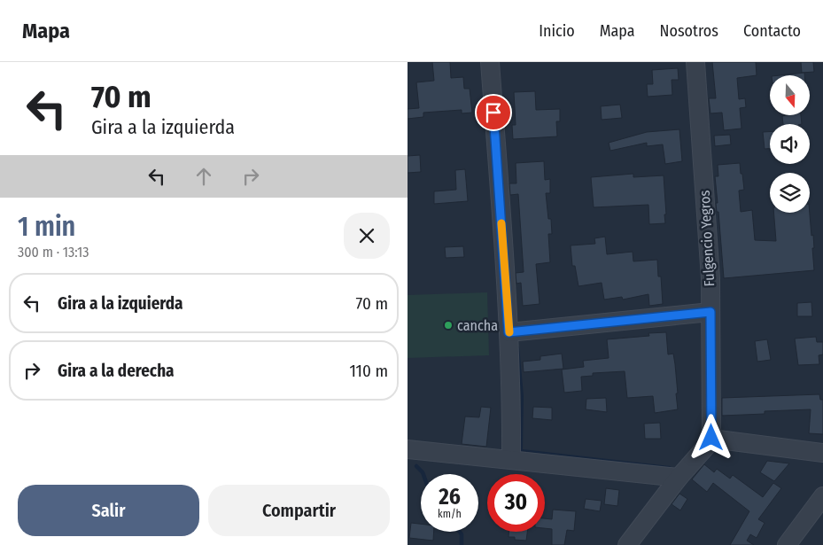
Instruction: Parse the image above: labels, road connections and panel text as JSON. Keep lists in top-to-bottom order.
{
  "streets": {
    "street": ["Fulgencio Yegros"]
  },
  "places": ["cancha"],
  "north": "bottom",
  "page": {
    "header": "Mapa",
    "nav": [
      "Inicio",
      "Mapa",
      "Nosotros",
      "Contacto"
    ],
    "turn": ["70 m", "Gira a la izquierda"],
    "heading": ["1 min", "300 m · 13:13"],
    "list": [
      {
        "name": "Gira a la izquierda",
        "value": "70 m"
      },
      {
        "name": "Gira a la derecha",
        "value": "110 m"
      }
    ],
    "speed": "26 km/h",
    "limit": "30",
    "buttons": ["Salir", "Compartir"]
  }
}
